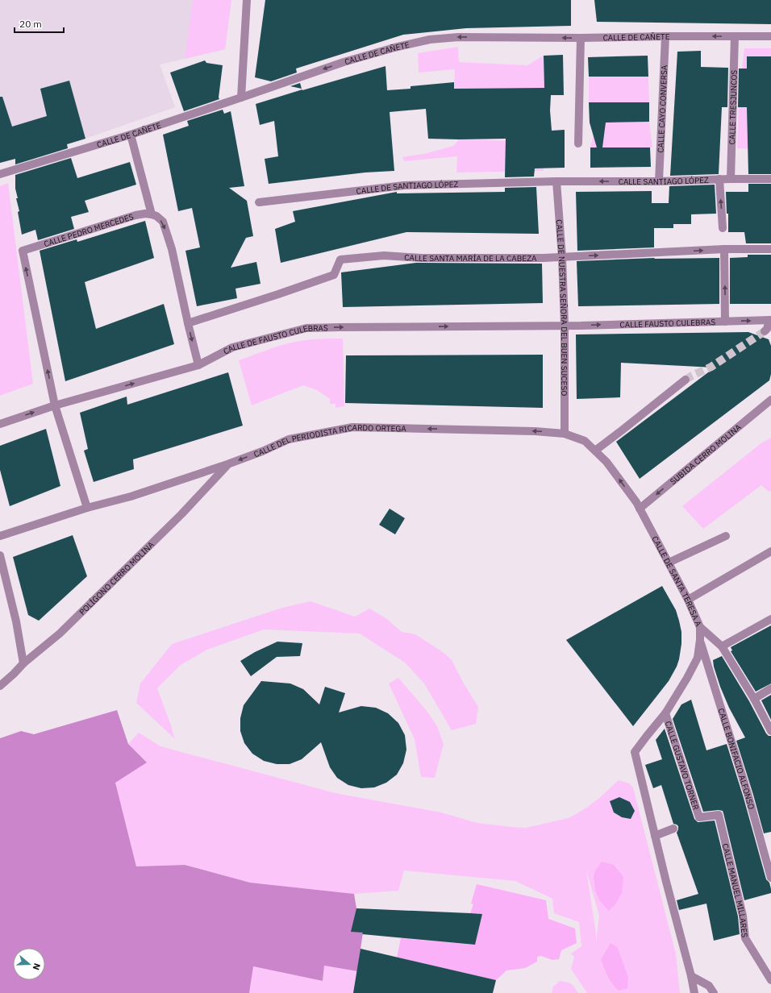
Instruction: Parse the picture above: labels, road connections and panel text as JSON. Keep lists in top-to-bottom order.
{
  "streets": {
    "street": [
      "CALLE DE CAÑETE",
      "CALLE TRESJUNCOS",
      "CALLE CAYO CONVERSA",
      "CALLE SANTIAGO LÓPEZ",
      "CALLE DE SANTIAGO LÓPEZ",
      "CALLE PEDRO MERCEDES",
      "CALLE SANTA MARÍA DE LA CABEZA",
      "CALLE DE NUESTRA SEÑORA DEL BUEN SUCESO",
      "CALLE FAUSTO CULEBRAS",
      "CALLE DE FAUSTO CULEBRAS",
      "CALLE DEL PERIODISTA RICARDO ORTEGA",
      "SUBIDA CERRO MOLINA",
      "POLÍGONO CERRO MOLINA",
      "CALLE DE SANTA TERESA A",
      "CALLE BONIFACIO ALFONSO",
      "CALLE GUSTAVO TORNER",
      "CALLE MANUEL MILLARES"
    ]
  },
  "crossings": [
    ["CALLE DE CAÑETE", "CALLE TRESJUNCOS"],
    ["CALLE DE CAÑETE", "CALLE CAYO CONVERSA"],
    ["CALLE TRESJUNCOS", "CALLE SANTIAGO LÓPEZ"],
    ["CALLE CAYO CONVERSA", "CALLE SANTIAGO LÓPEZ"],
    ["CALLE SANTIAGO LÓPEZ", "CALLE DE SANTIAGO LÓPEZ"],
    ["CALLE SANTIAGO LÓPEZ", "CALLE DE NUESTRA SEÑORA DEL BUEN SUCESO"],
    ["CALLE DE SANTIAGO LÓPEZ", "CALLE DE NUESTRA SEÑORA DEL BUEN SUCESO"],
    ["CALLE PEDRO MERCEDES", "CALLE DE FAUSTO CULEBRAS"],
    ["CALLE SANTA MARÍA DE LA CABEZA", "CALLE DE NUESTRA SEÑORA DEL BUEN SUCESO"],
    ["CALLE DE NUESTRA SEÑORA DEL BUEN SUCESO", "CALLE FAUSTO CULEBRAS"],
    ["CALLE DE NUESTRA SEÑORA DEL BUEN SUCESO", "CALLE DE FAUSTO CULEBRAS"],
    ["CALLE DE NUESTRA SEÑORA DEL BUEN SUCESO", "CALLE DEL PERIODISTA RICARDO ORTEGA"],
    ["CALLE FAUSTO CULEBRAS", "CALLE DE FAUSTO CULEBRAS"],
    ["CALLE DEL PERIODISTA RICARDO ORTEGA", "SUBIDA CERRO MOLINA"],
    ["CALLE DEL PERIODISTA RICARDO ORTEGA", "POLÍGONO CERRO MOLINA"],
    ["CALLE DEL PERIODISTA RICARDO ORTEGA", "CALLE DE SANTA TERESA A"],
    ["SUBIDA CERRO MOLINA", "CALLE DE SANTA TERESA A"],
    ["CALLE GUSTAVO TORNER", "CALLE MANUEL MILLARES"]
  ],
  "one_way": [
    "CALLE DE CAÑETE",
    "CALLE SANTIAGO LÓPEZ",
    "CALLE FAUSTO CULEBRAS",
    "CALLE DE FAUSTO CULEBRAS",
    "CALLE DEL PERIODISTA RICARDO ORTEGA"
  ],
  "scale_bar": "20 m",
  "north": "right"
}
